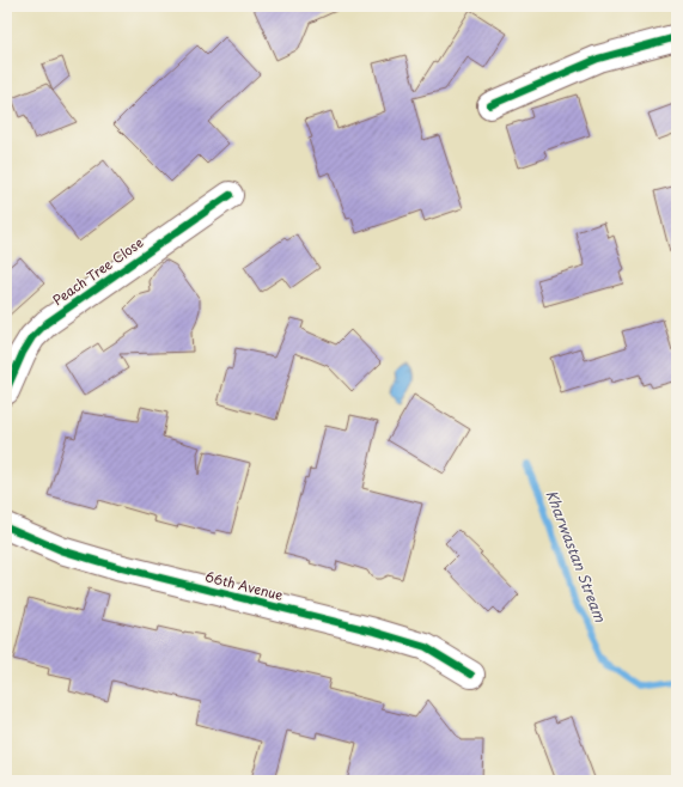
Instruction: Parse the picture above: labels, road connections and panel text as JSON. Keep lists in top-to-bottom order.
{
  "streets": {
    "street": ["Peach Tree Close", "66th Avenue"]
  },
  "water": ["Kharwastan Stream"]
}
